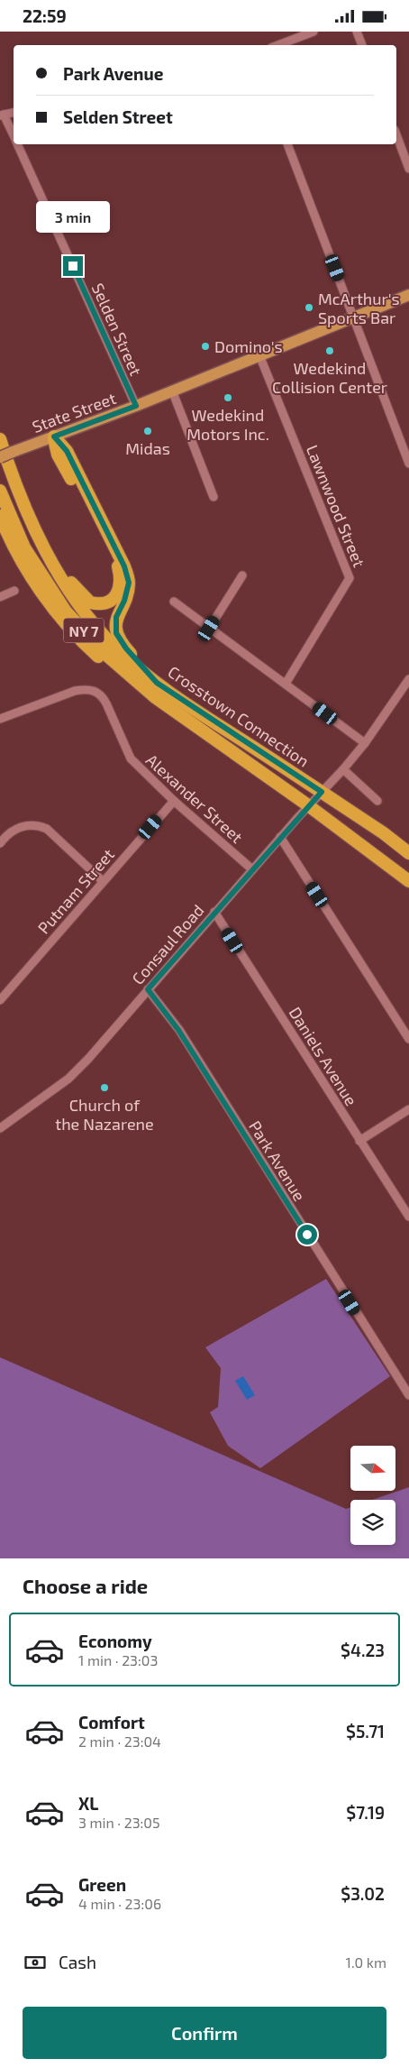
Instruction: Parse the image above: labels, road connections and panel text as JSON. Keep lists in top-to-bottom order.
{
  "streets": {
    "highway": ["NY 7", "Crosstown Connection"],
    "main road": ["State Street"],
    "street": [
      "Selden Street",
      "Lawnwood Street",
      "Alexander Street",
      "Putnam Street",
      "Consaul Road",
      "Daniels Avenue",
      "Park Avenue"
    ]
  },
  "crossings": [
    ["Selden Street", "State Street"],
    ["State Street", "Lawnwood Street"],
    ["Crosstown Connection", "Consaul Road"],
    ["Alexander Street", "Putnam Street"],
    ["Alexander Street", "Consaul Road"],
    ["Consaul Road", "Daniels Avenue"],
    ["Consaul Road", "Park Avenue"]
  ],
  "places": [
    "McArthur's Sports Bar",
    "Domino's",
    "Wedekind Collision Center",
    "Wedekind Motors Inc.",
    "Midas",
    "Church of the Nazarene"
  ],
  "north": "right",
  "page": {
    "status": "22:59",
    "banner": ["Park Avenue", "Selden Street"],
    "bubble": "3 min",
    "heading": "Choose a ride",
    "list": [
      {
        "name": "Economy",
        "note": "1 min · 23:03",
        "value": "$4.23"
      },
      {
        "name": "Comfort",
        "note": "2 min · 23:04",
        "value": "$5.71"
      },
      {
        "name": "XL",
        "note": "3 min · 23:05",
        "value": "$7.19"
      },
      {
        "name": "Green",
        "note": "4 min · 23:06",
        "value": "$3.02"
      }
    ],
    "pay": ["Cash", "1.0 km"],
    "buttons": "Confirm"
  }
}
